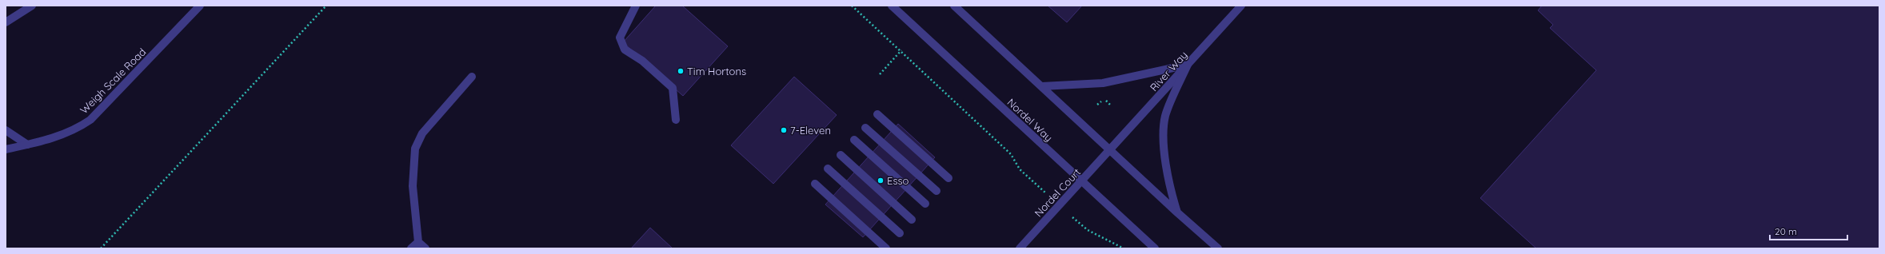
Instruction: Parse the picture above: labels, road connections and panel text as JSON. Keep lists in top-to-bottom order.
{
  "streets": {
    "street": [
      "River Way",
      "Weigh Scale Road",
      "Nordel Way",
      "Nordel Court"
    ]
  },
  "crossings": [
    ["River Way", "Nordel Court"],
    ["Nordel Way", "Nordel Court"]
  ],
  "places": ["Tim Hortons", "7-Eleven", "Esso"],
  "scale_bar": "20 m"
}
